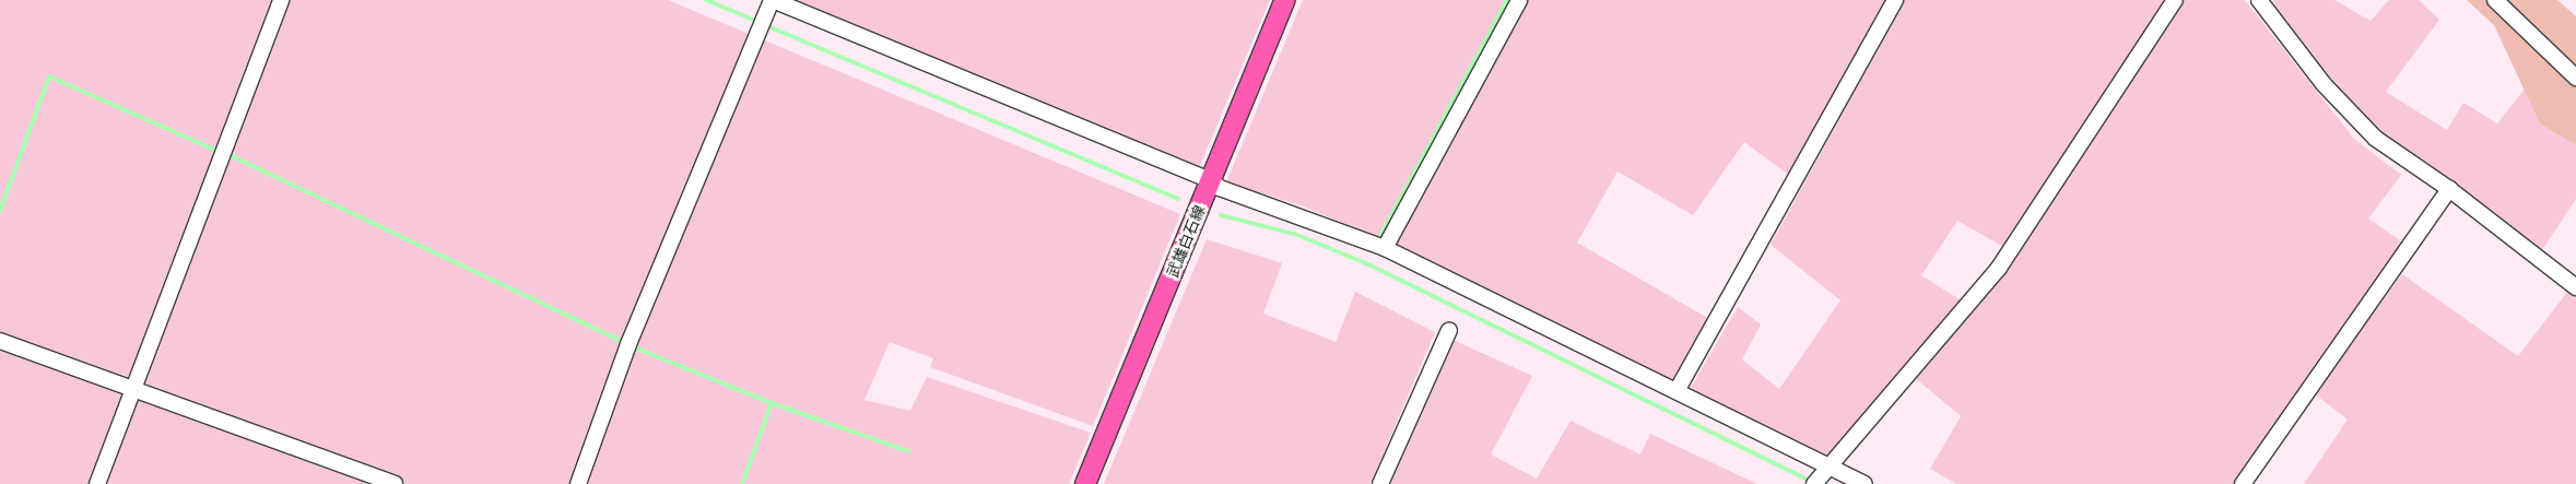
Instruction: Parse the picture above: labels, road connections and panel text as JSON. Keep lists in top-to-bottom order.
{
  "streets": {
    "main road": ["武雄白石線"]
  }
}
